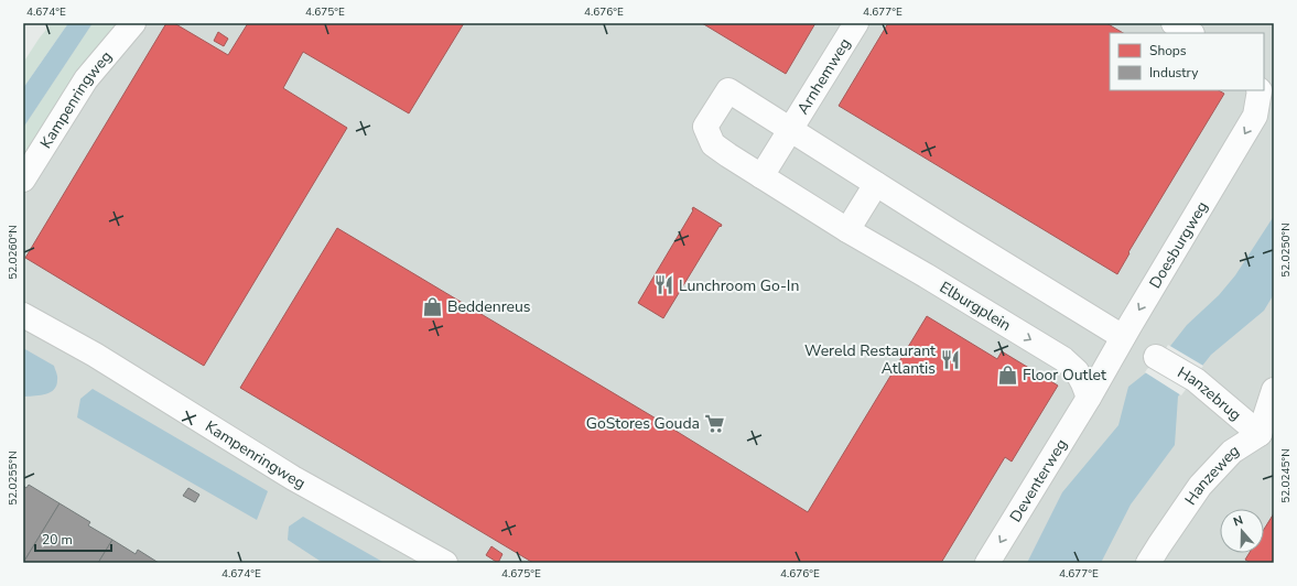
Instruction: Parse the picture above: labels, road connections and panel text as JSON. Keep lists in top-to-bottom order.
{
  "streets": {
    "street": [
      "Arnhemweg",
      "Kampenringweg",
      "Doesburgweg",
      "Elburgplein",
      "Hanzebrug",
      "Hanzeweg",
      "Deventerweg"
    ]
  },
  "crossings": [
    ["Arnhemweg", "Elburgplein"],
    ["Doesburgweg", "Elburgplein"],
    ["Doesburgweg", "Deventerweg"],
    ["Elburgplein", "Deventerweg"],
    ["Hanzebrug", "Hanzeweg"]
  ],
  "one_way": ["Doesburgweg", "Deventerweg"],
  "places": {
    "restaurant": ["Lunchroom Go-In", "Wereld Restaurant Atlantis"],
    "shop": ["Beddenreus", "Floor Outlet"],
    "supermarket": ["GoStores Gouda"]
  },
  "legend": ["Shops", "Industry"],
  "scale_bar": "20 m",
  "north": "top",
  "coordinates": [
    "4.674°E",
    "4.675°E",
    "4.676°E",
    "4.677°E",
    "52.0250°N",
    "52.0260°N",
    "52.0245°N",
    "52.0255°N"
  ]
}
